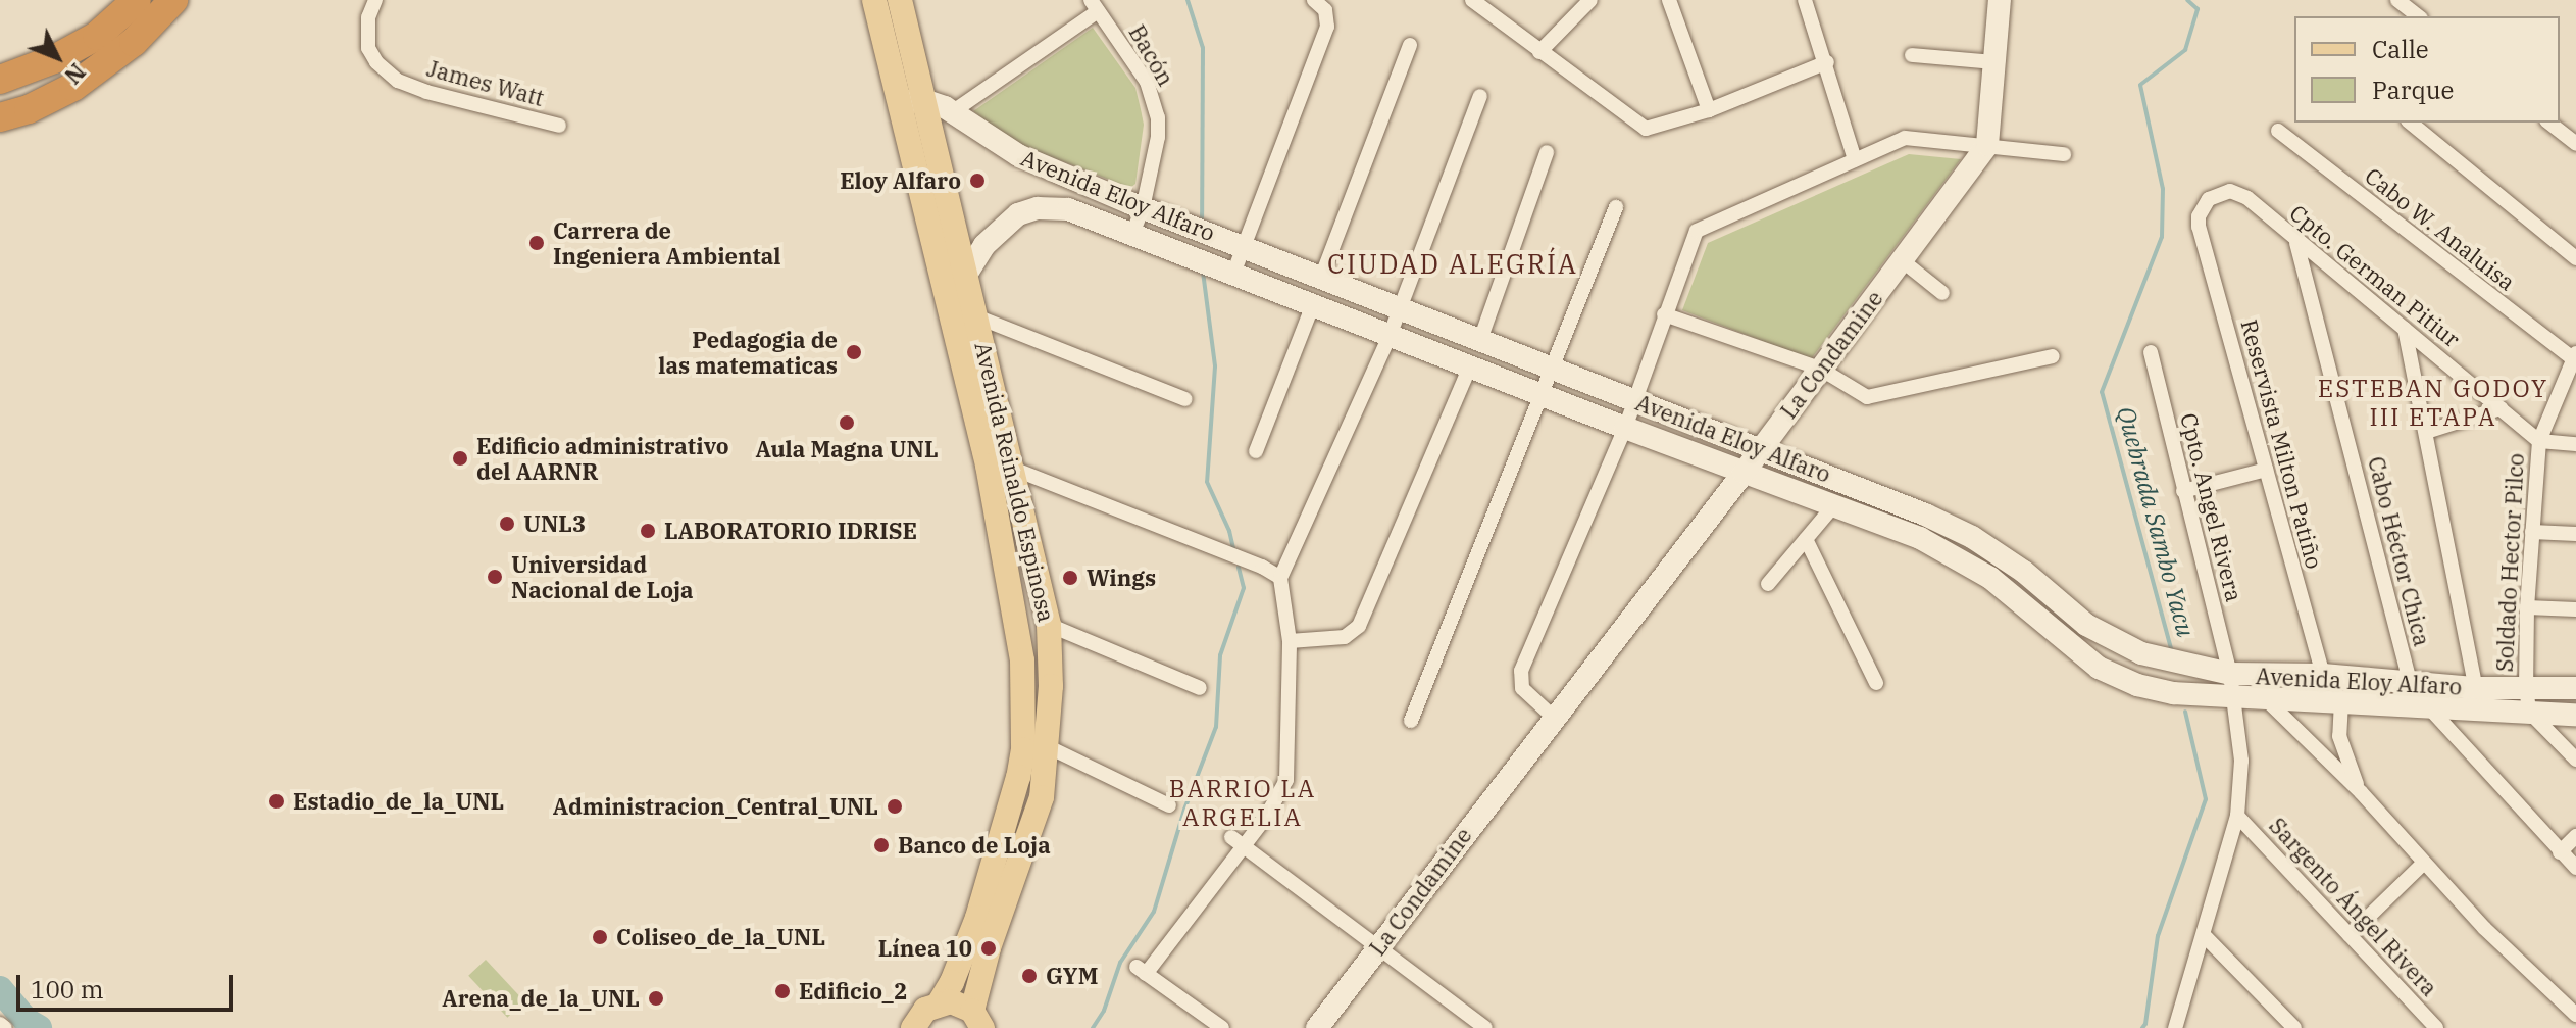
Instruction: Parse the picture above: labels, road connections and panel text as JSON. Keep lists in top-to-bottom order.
{
  "streets": {
    "main road": ["Avenida Reinaldo Espinosa"],
    "street": [
      "Bacón",
      "James Watt",
      "Avenida Eloy Alfaro",
      "Cabo W. Analuisa",
      "Cpto. German Pitiur",
      "La Condamine",
      "Reservista Milton Patiño",
      "Cpto. Angel Rivera",
      "Cabo Héctor Chica",
      "Soldado Hector Pilco",
      "Sargento Ángel Rivera"
    ]
  },
  "crossings": [
    ["Bacón", "Avenida Eloy Alfaro"],
    ["Avenida Eloy Alfaro", "La Condamine"],
    ["Avenida Eloy Alfaro", "Reservista Milton Patiño"],
    ["Avenida Eloy Alfaro", "Avenida Reinaldo Espinosa"],
    ["Avenida Eloy Alfaro", "Cpto. Angel Rivera"],
    ["Avenida Eloy Alfaro", "Cabo Héctor Chica"],
    ["Avenida Eloy Alfaro", "Soldado Hector Pilco"],
    ["Cabo W. Analuisa", "Soldado Hector Pilco"],
    ["Cpto. German Pitiur", "Reservista Milton Patiño"],
    ["Cpto. German Pitiur", "Cabo Héctor Chica"],
    ["Cpto. German Pitiur", "Soldado Hector Pilco"],
    ["Cpto. Angel Rivera", "Sargento Ángel Rivera"]
  ],
  "districts": ["CIUDAD ALEGRÍA", "ESTEBAN GODOY III ETAPA", "BARRIO LA ARGELIA"],
  "water": ["Quebrada Sambo Yacu"],
  "places": [
    "Eloy Alfaro",
    "Carrera de Ingeniera Ambiental",
    "Pedagogia de las matematicas",
    "Aula Magna UNL",
    "Edificio administrativo del AARNR",
    "UNL3",
    "LABORATORIO IDRISE",
    "Universidad Nacional de Loja",
    "Wings",
    "Estadio_de_la_UNL",
    "Administracion_Central_UNL",
    "Banco de Loja",
    "Coliseo_de_la_UNL",
    "Línea 10",
    "GYM",
    "Edificio_2",
    "Arena_de_la_UNL"
  ],
  "legend": ["Calle", "Parque"],
  "scale_bar": "100 m",
  "north": "bottom right"
}
